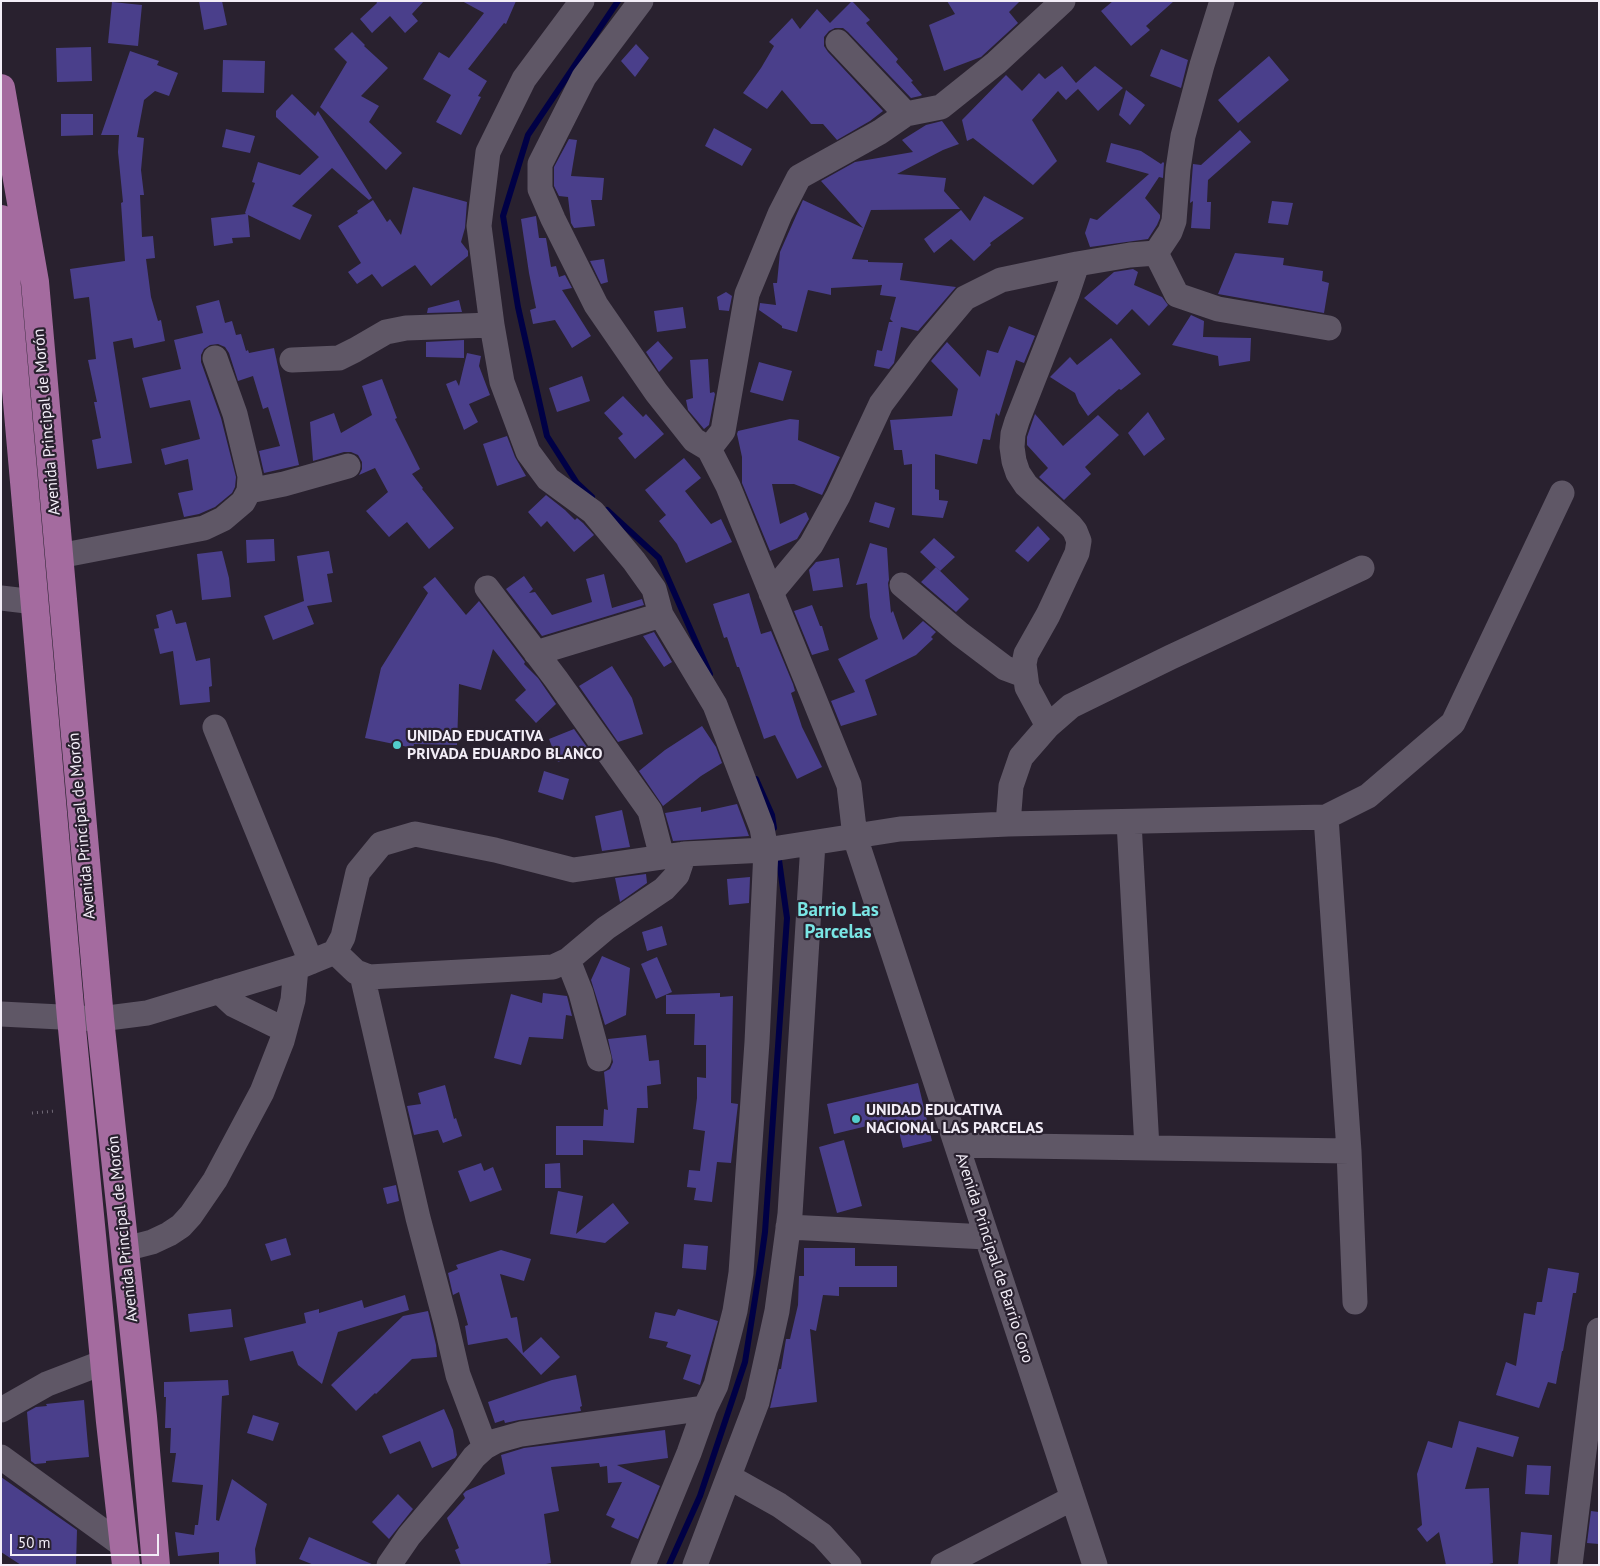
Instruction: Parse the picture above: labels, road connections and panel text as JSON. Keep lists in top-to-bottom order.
{
  "streets": {
    "main road": ["Avenida Principal de Morón"],
    "street": ["Avenida Principal de Barrio Coro"]
  },
  "districts": ["Barrio Las Parcelas"],
  "places": ["UNIDAD EDUCATIVA PRIVADA EDUARDO BLANCO", "UNIDAD EDUCATIVA NACIONAL LAS PARCELAS"],
  "scale_bar": "50 m"
}
